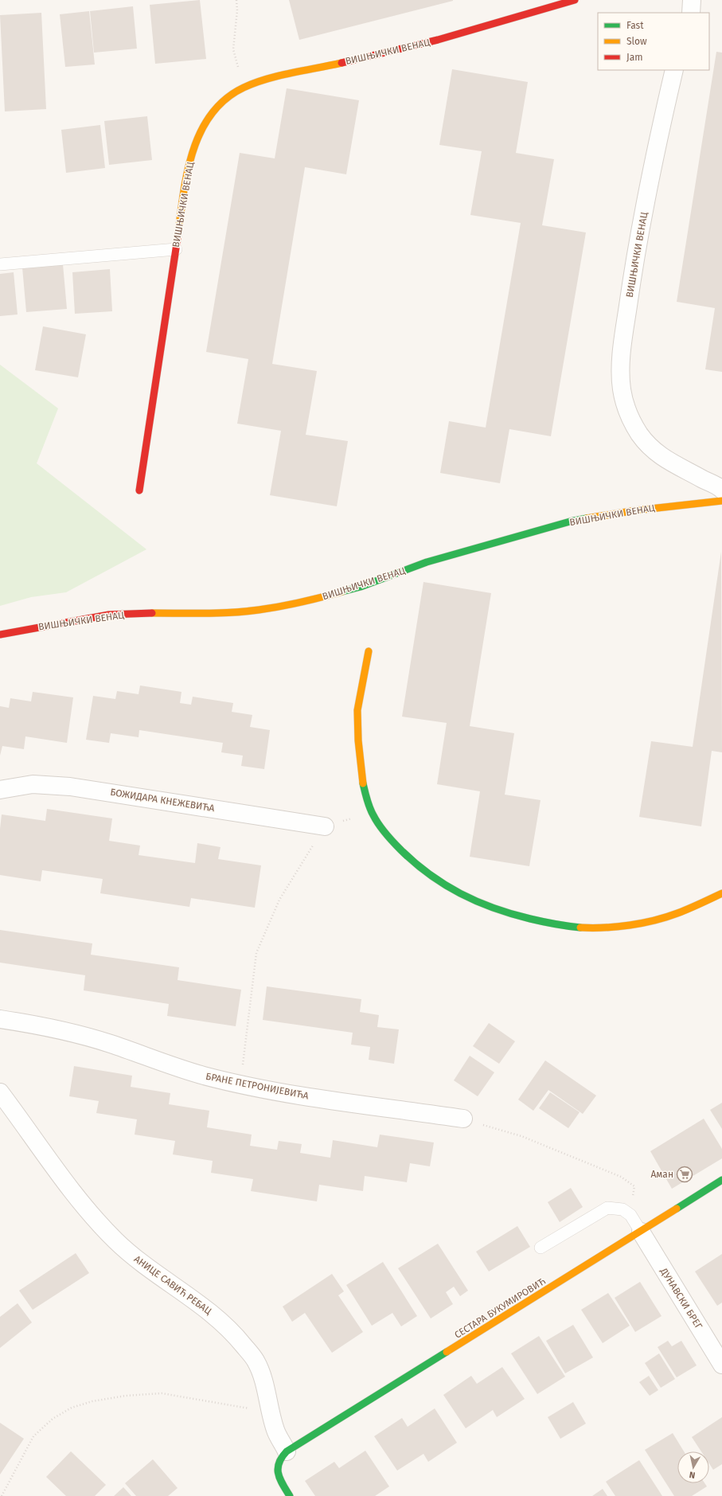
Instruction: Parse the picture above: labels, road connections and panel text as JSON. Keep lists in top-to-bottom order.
{
  "streets": {
    "street": [
      "ВИШЊИЧКИ ВЕНАЦ",
      "БОЖИДАРА КНЕЖЕВИЋА",
      "БРАНЕ ПЕТРОНИЈЕВИЋА",
      "АНИЦЕ САВИЋ РЕБАЦ",
      "ДУНАВСКИ БРЕГ",
      "СЕСТАРА БУКУМИРОВИЋ"
    ]
  },
  "crossings": [
    ["АНИЦЕ САВИЋ РЕБАЦ", "СЕСТАРА БУКУМИРОВИЋ"],
    ["ДУНАВСКИ БРЕГ", "СЕСТАРА БУКУМИРОВИЋ"]
  ],
  "places": {
    "supermarket": ["Аман"]
  },
  "legend": ["Fast", "Slow", "Jam"],
  "north": "bottom"
}
